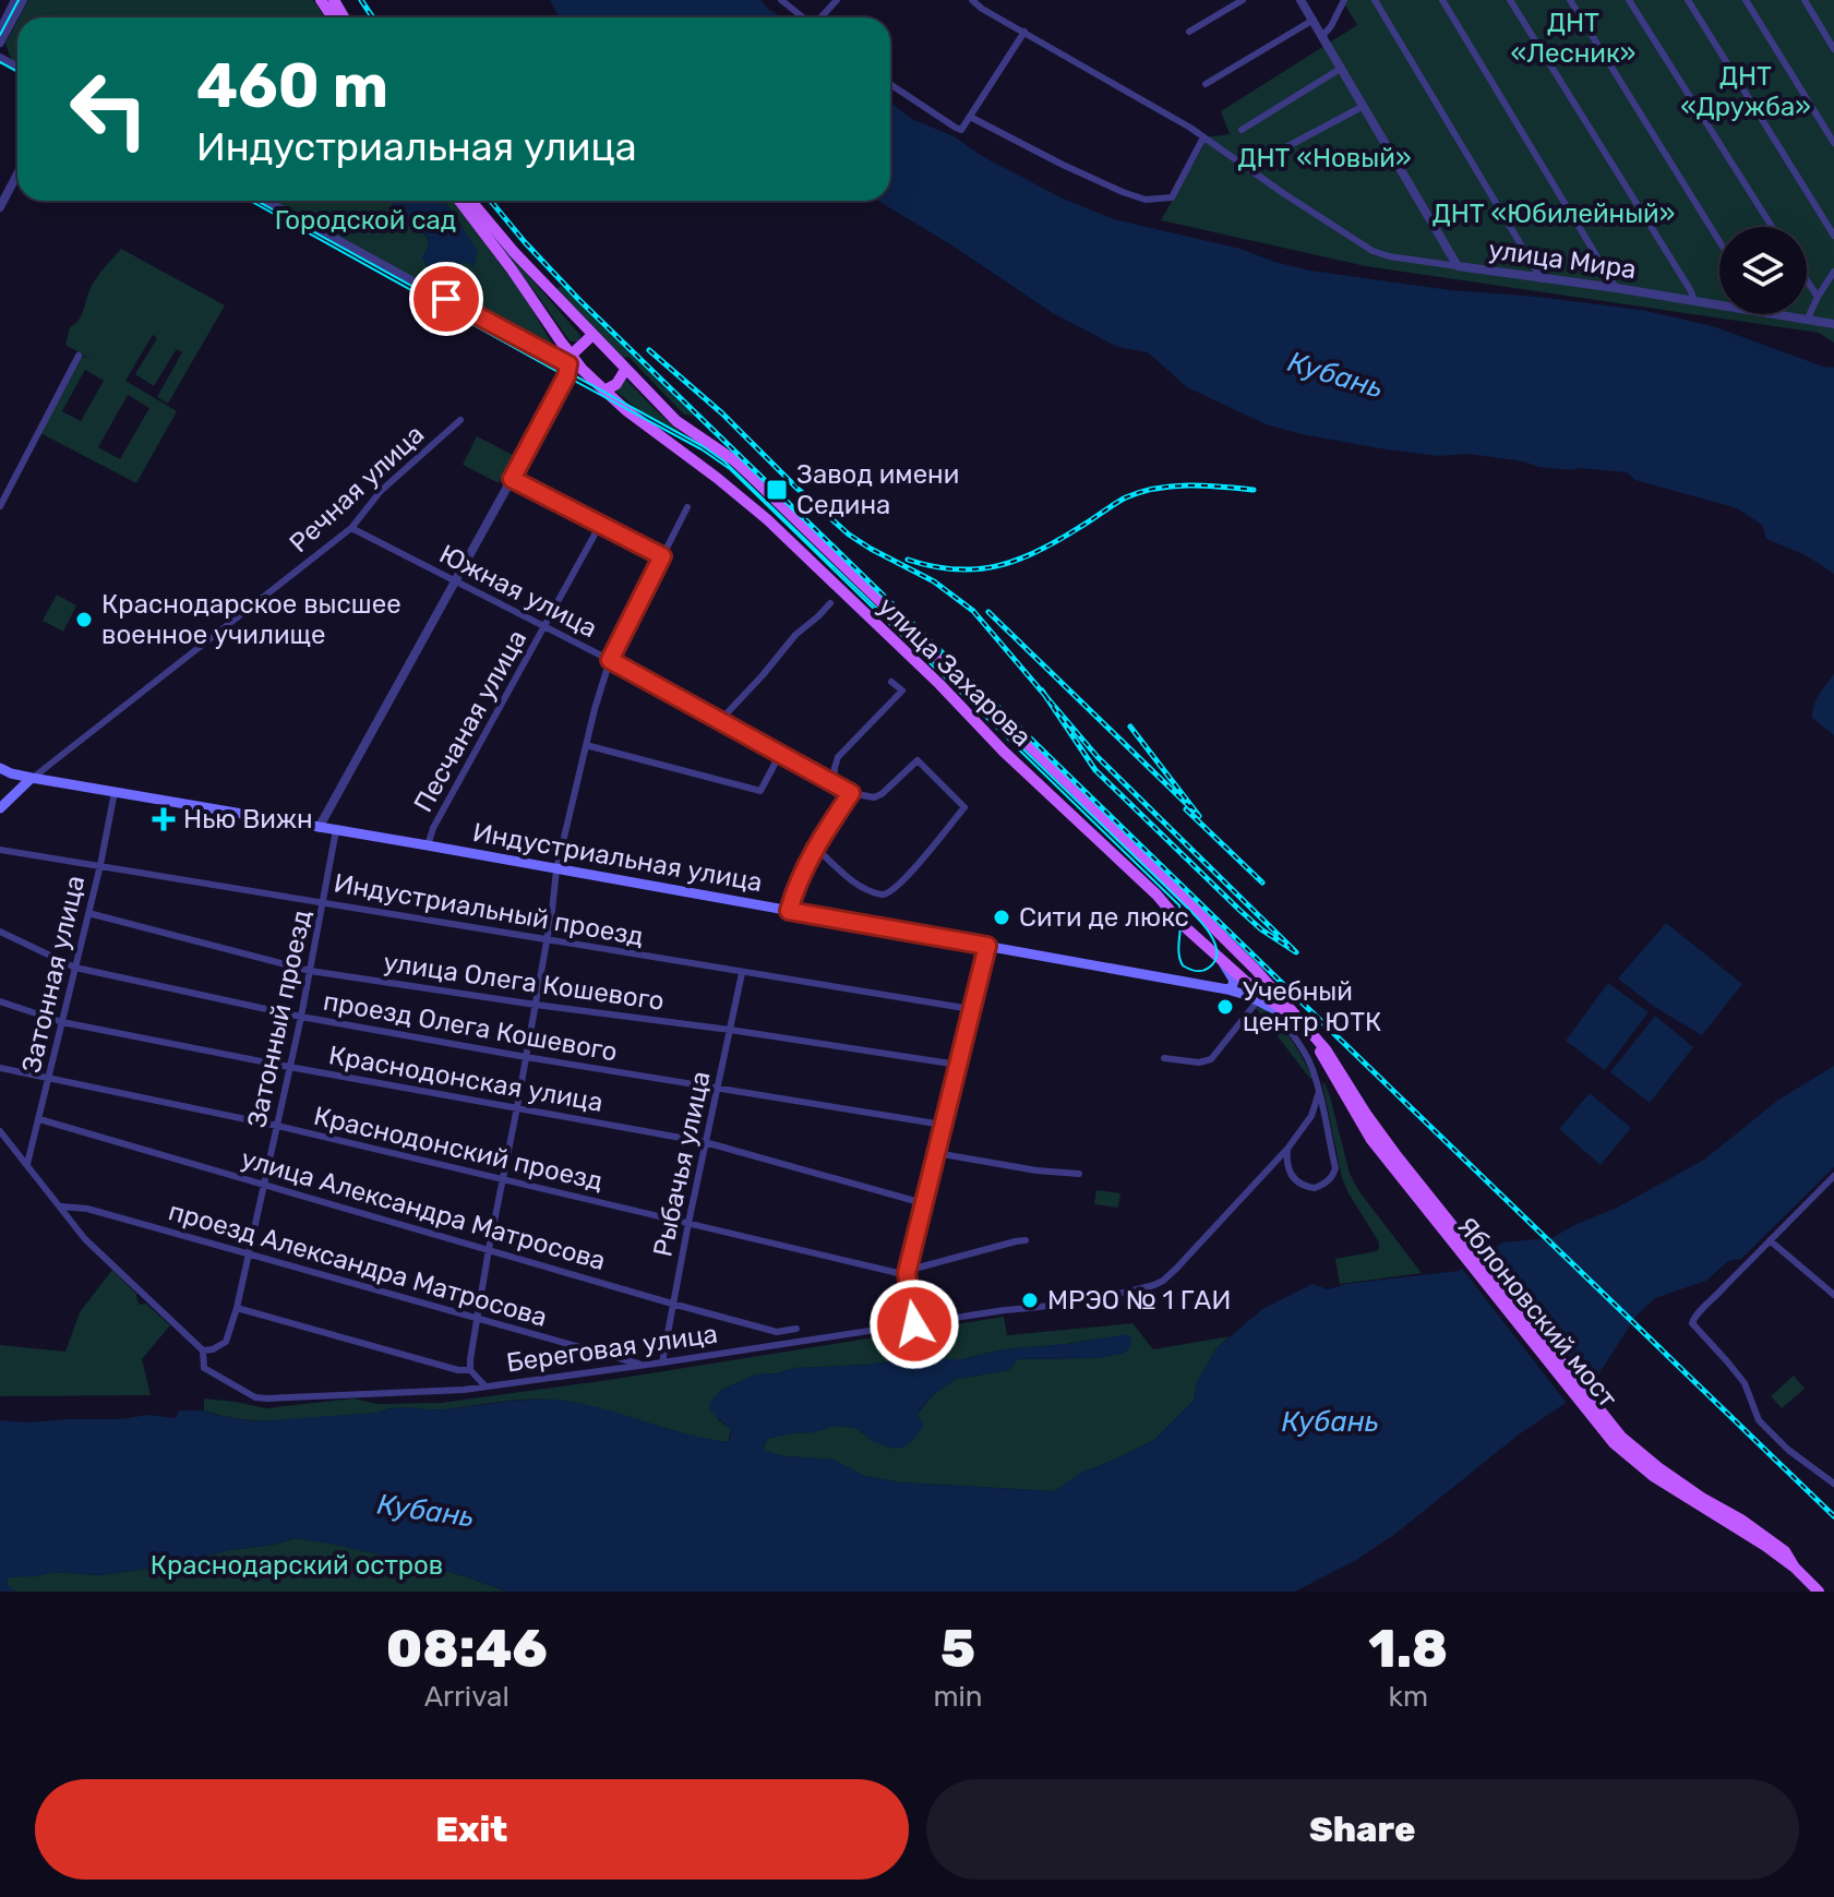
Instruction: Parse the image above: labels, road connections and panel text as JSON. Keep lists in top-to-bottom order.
{
  "streets": {
    "main road": ["улица Захарова", "Индустриальная улица", "Яблоновский мост"],
    "street": [
      "улица Мира",
      "Речная улица",
      "Южная улица",
      "Песчаная улица",
      "Индустриальный проезд",
      "Затонная улица",
      "улица Олега Кошевого",
      "Затонный проезд",
      "проезд Олега Кошевого",
      "Краснодонская улица",
      "Краснодонский проезд",
      "Рыбачья улица",
      "улица Александра Матросова",
      "проезд Александра Матросова",
      "Береговая улица"
    ]
  },
  "crossings": [
    ["Речная улица", "Южная улица"],
    ["Речная улица", "Индустриальная улица"],
    ["Южная улица", "Песчаная улица"],
    ["улица Захарова", "Индустриальная улица"],
    ["улица Захарова", "Яблоновский мост"],
    ["Песчаная улица", "Индустриальная улица"],
    ["Индустриальная улица", "Затонная улица"],
    ["Индустриальная улица", "Затонный проезд"],
    ["Индустриальный проезд", "Затонная улица"],
    ["Индустриальный проезд", "Затонный проезд"],
    ["Индустриальный проезд", "Рыбачья улица"],
    ["Затонная улица", "улица Олега Кошевого"],
    ["Затонная улица", "проезд Олега Кошевого"],
    ["Затонная улица", "Краснодонская улица"],
    ["Затонная улица", "Краснодонский проезд"],
    ["Затонная улица", "улица Александра Матросова"],
    ["Затонная улица", "Береговая улица"],
    ["улица Олега Кошевого", "Затонный проезд"],
    ["улица Олега Кошевого", "Рыбачья улица"],
    ["Затонный проезд", "проезд Олега Кошевого"],
    ["Затонный проезд", "Краснодонская улица"],
    ["Затонный проезд", "Краснодонский проезд"],
    ["Затонный проезд", "улица Александра Матросова"],
    ["Затонный проезд", "проезд Александра Матросова"],
    ["Затонный проезд", "Береговая улица"],
    ["проезд Олега Кошевого", "Рыбачья улица"],
    ["Краснодонская улица", "Рыбачья улица"],
    ["Краснодонский проезд", "Рыбачья улица"],
    ["Рыбачья улица", "улица Александра Матросова"],
    ["Рыбачья улица", "Береговая улица"],
    ["проезд Александра Матросова", "Береговая улица"]
  ],
  "water": ["Кубань"],
  "parks": [
    "ДНТ «Лесник»",
    "ДНТ «Дружба»",
    "ДНТ «Новый»",
    "ДНТ «Юбилейный»",
    "Городской сад",
    "Краснодарский остров"
  ],
  "places": {
    "transit": ["Завод имени Седина"],
    "other": [
      "Краснодарское высшее военное училище",
      "Сити де люкс",
      "Учебный центр ЮТК",
      "МРЭО № 1 ГАИ"
    ],
    "health": ["Нью Вижн"]
  },
  "page": {
    "turn": ["460 m", "Индустриальная улица"],
    "eta": [
      "08:46",
      "Arrival",
      "5",
      "min",
      "1.8",
      "km"
    ],
    "buttons": ["Exit", "Share"]
  }
}
